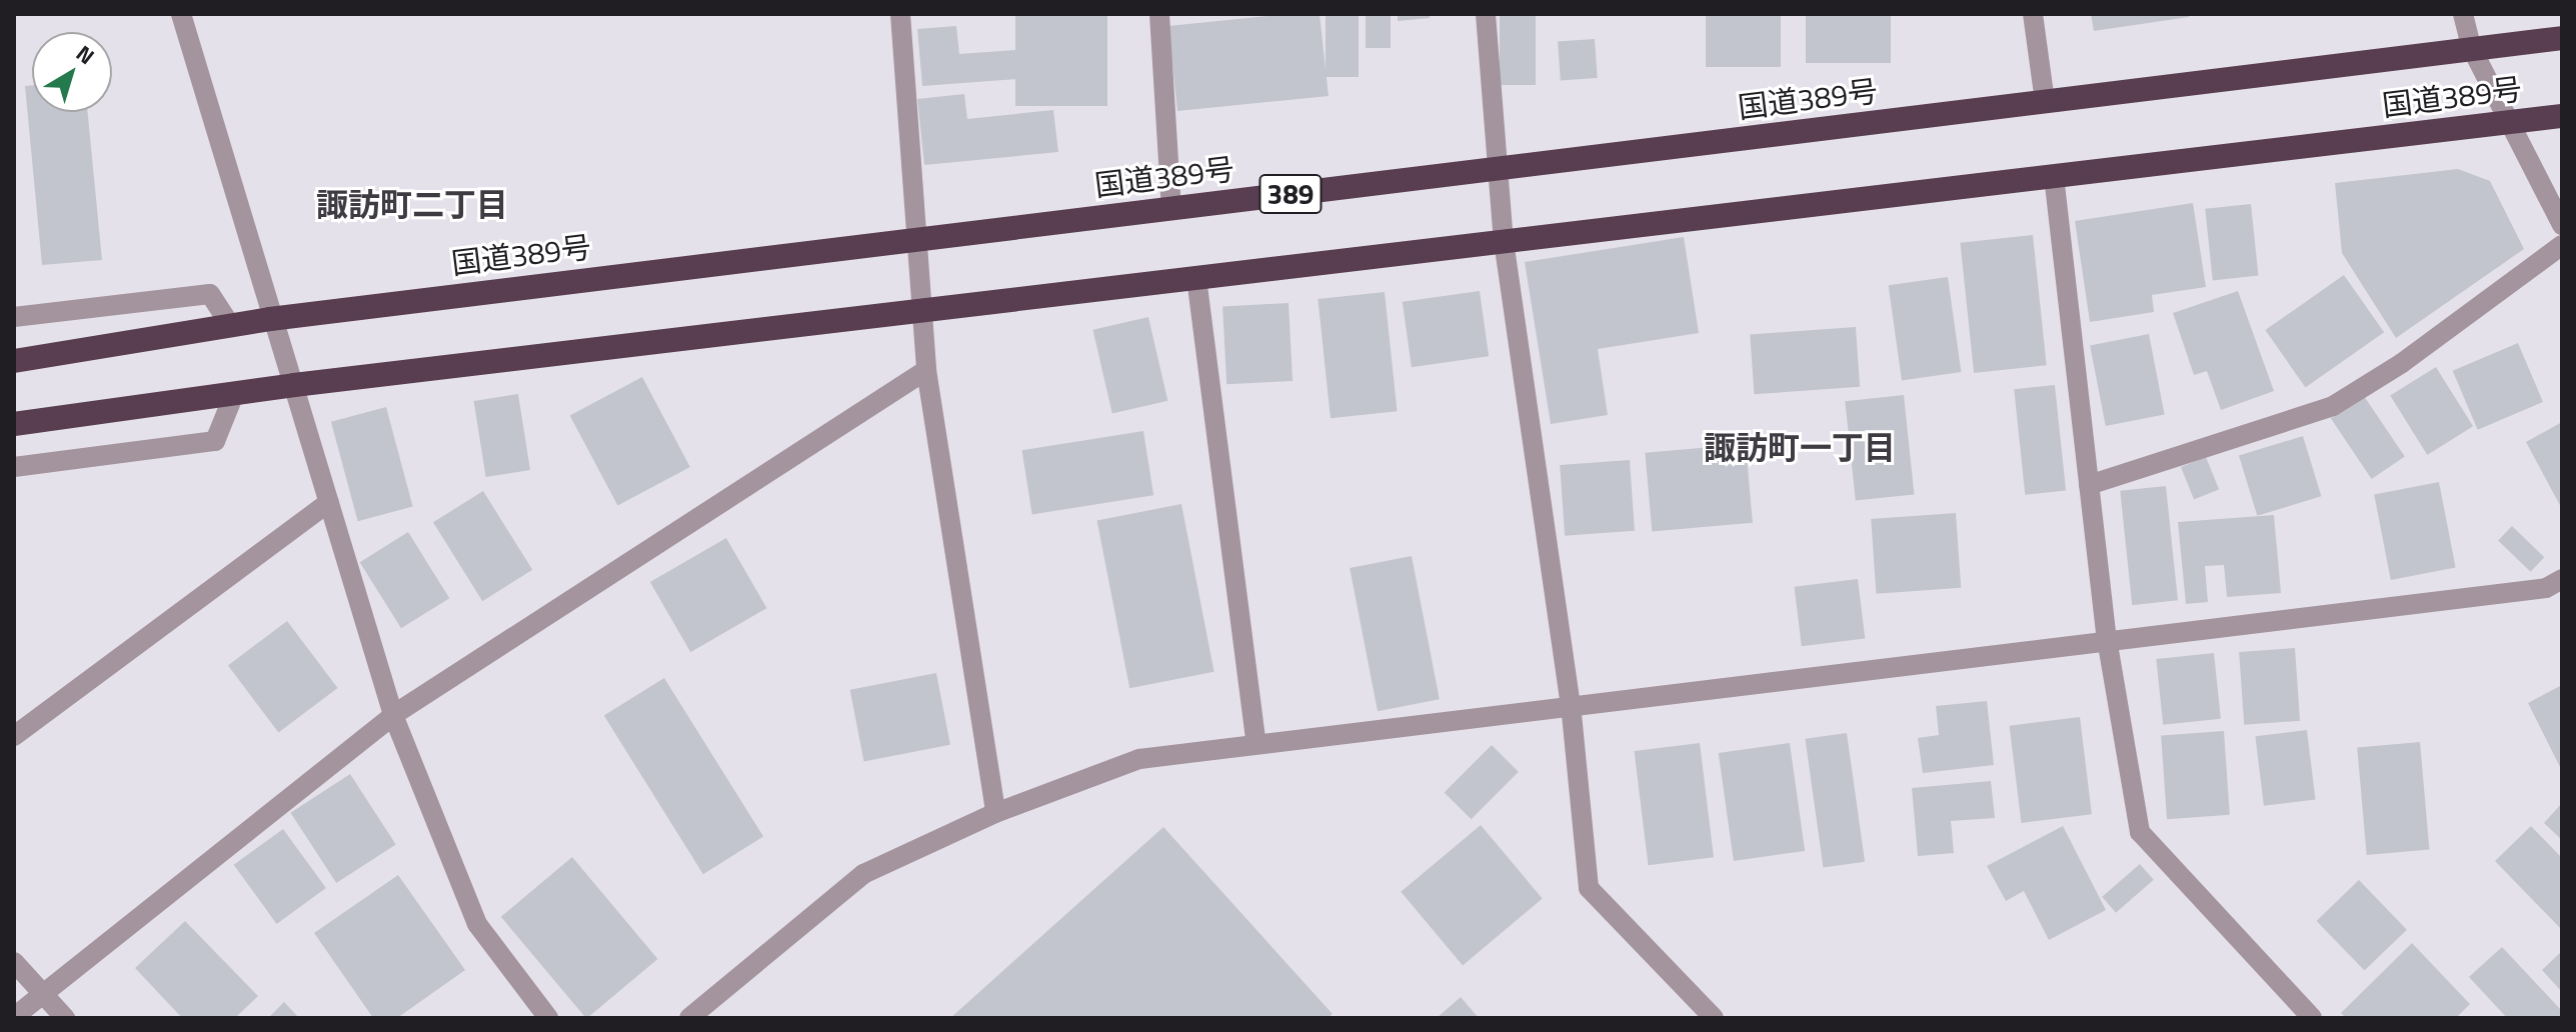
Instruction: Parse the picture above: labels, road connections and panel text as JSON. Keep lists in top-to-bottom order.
{
  "streets": {
    "highway": ["国道389号", "389"]
  },
  "districts": ["諏訪町二丁目", "諏訪町一丁目"],
  "north": "top right"
}
